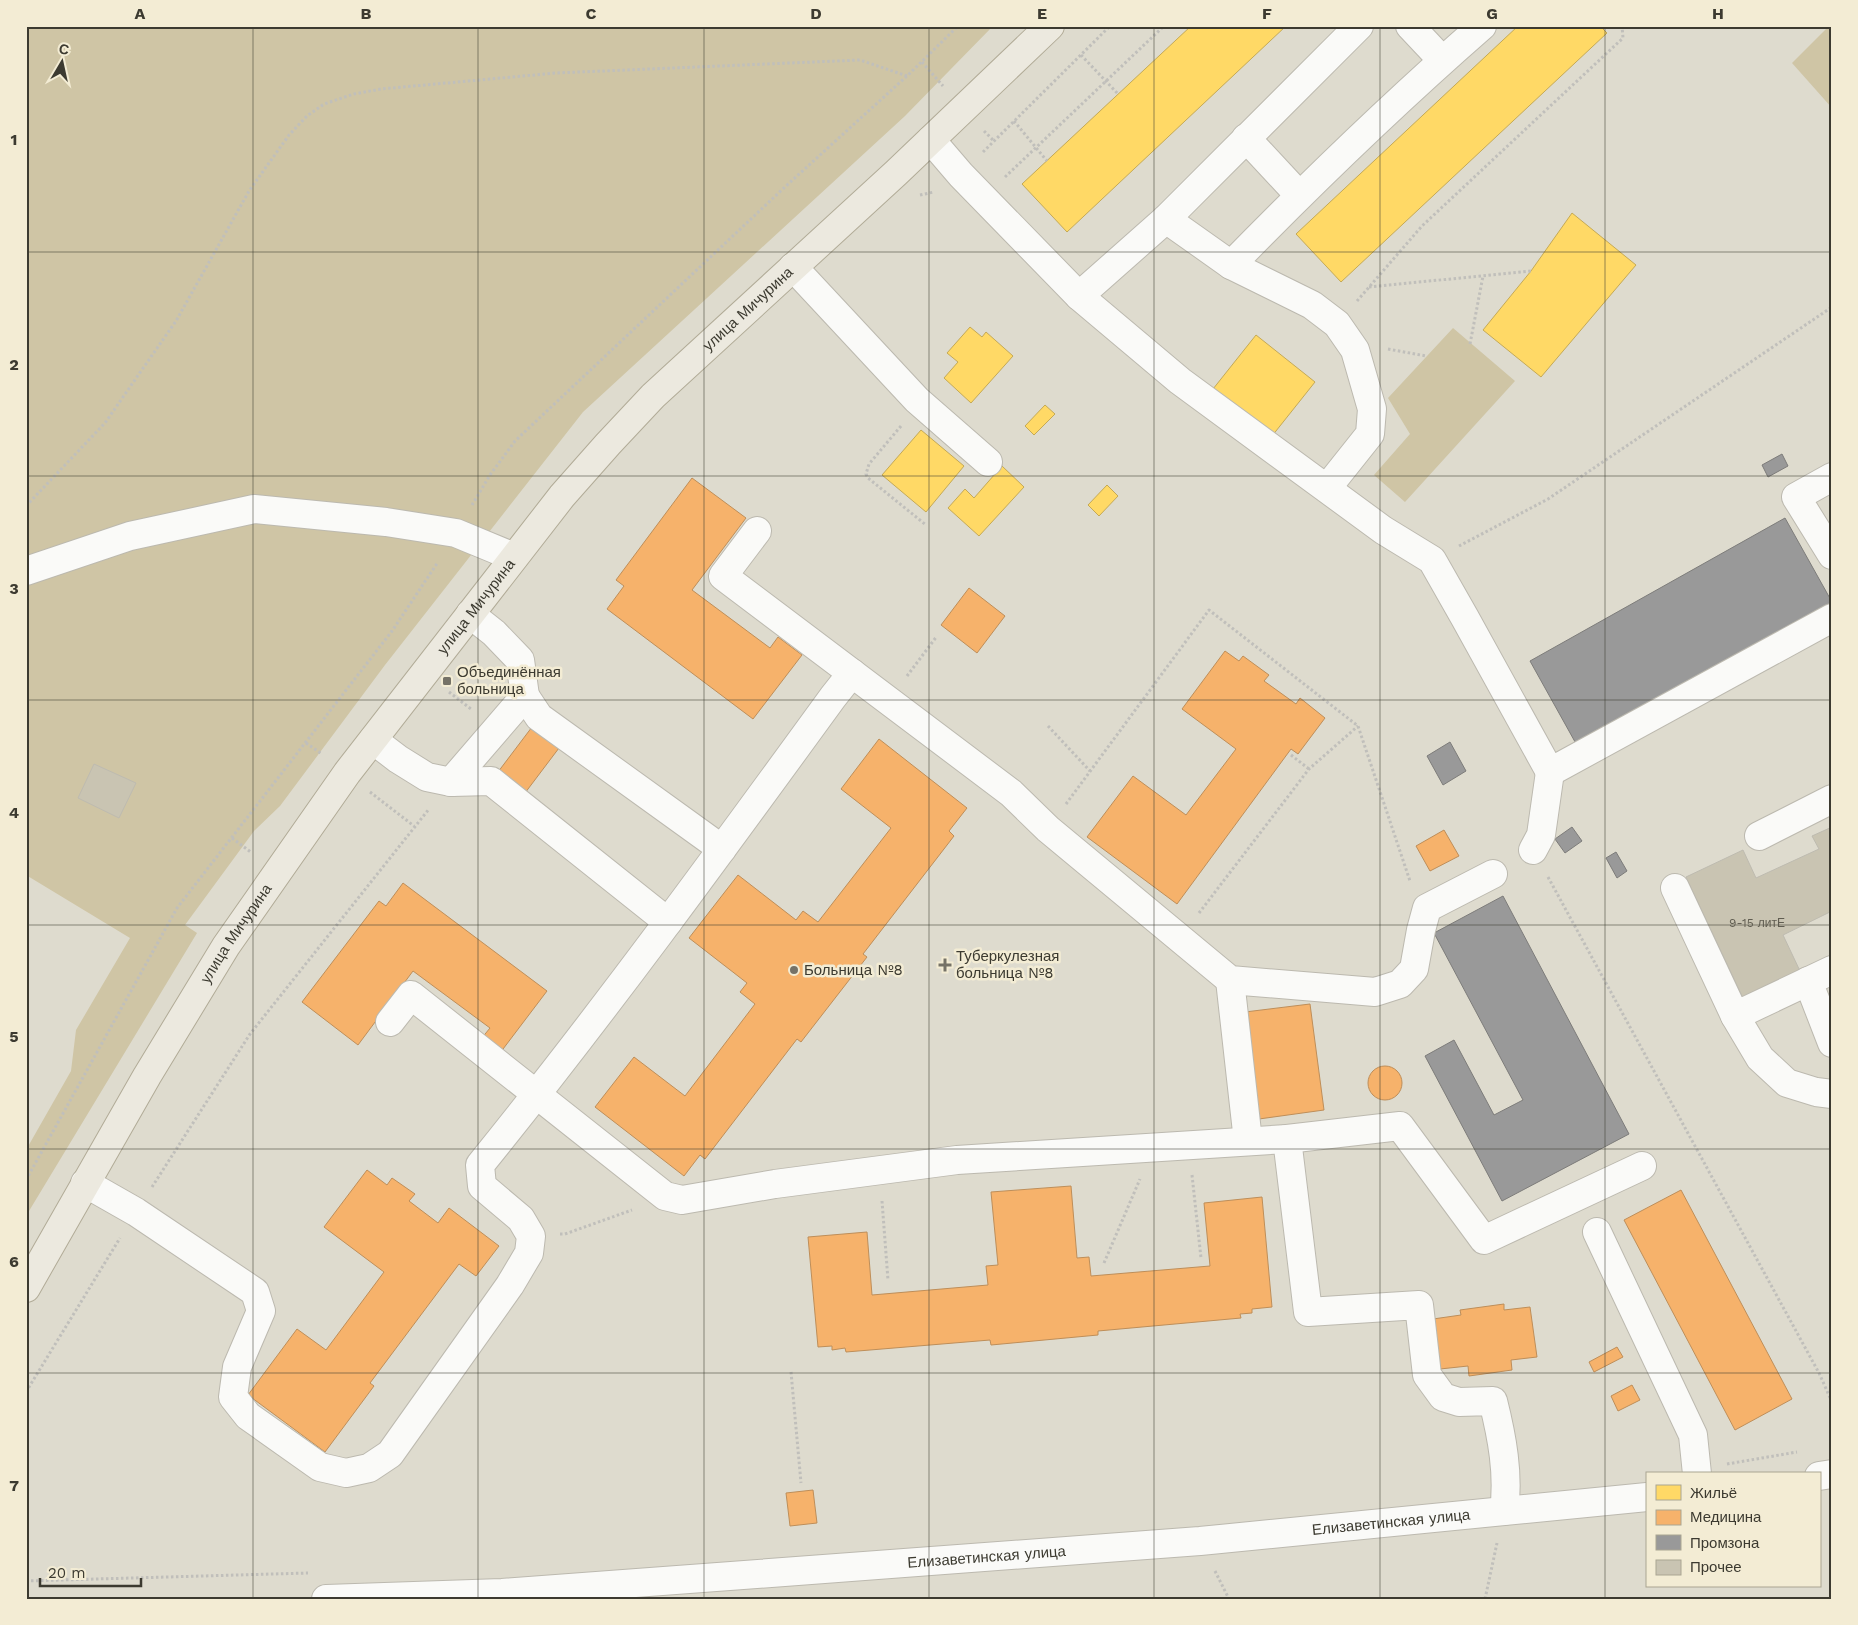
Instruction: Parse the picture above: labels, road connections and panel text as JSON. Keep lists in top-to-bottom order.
{
  "streets": {
    "main road": ["улица Мичурина"],
    "street": ["Елизаветинская улица"]
  },
  "places": {
    "transit": ["Объединённая больница"],
    "health": ["Туберкулезная больница №8"],
    "other": ["Больница №8"]
  },
  "house_numbers": ["9-15 литЕ"],
  "legend": [
    "Жильё",
    "Медицина",
    "Промзона",
    "Прочее"
  ],
  "scale_bar": "20 m",
  "north": "top",
  "grid": {
    "columns": [
      "A",
      "B",
      "C",
      "D",
      "E",
      "F",
      "G",
      "H"
    ],
    "rows": [
      "1",
      "2",
      "3",
      "4",
      "5",
      "6",
      "7"
    ]
  }
}
